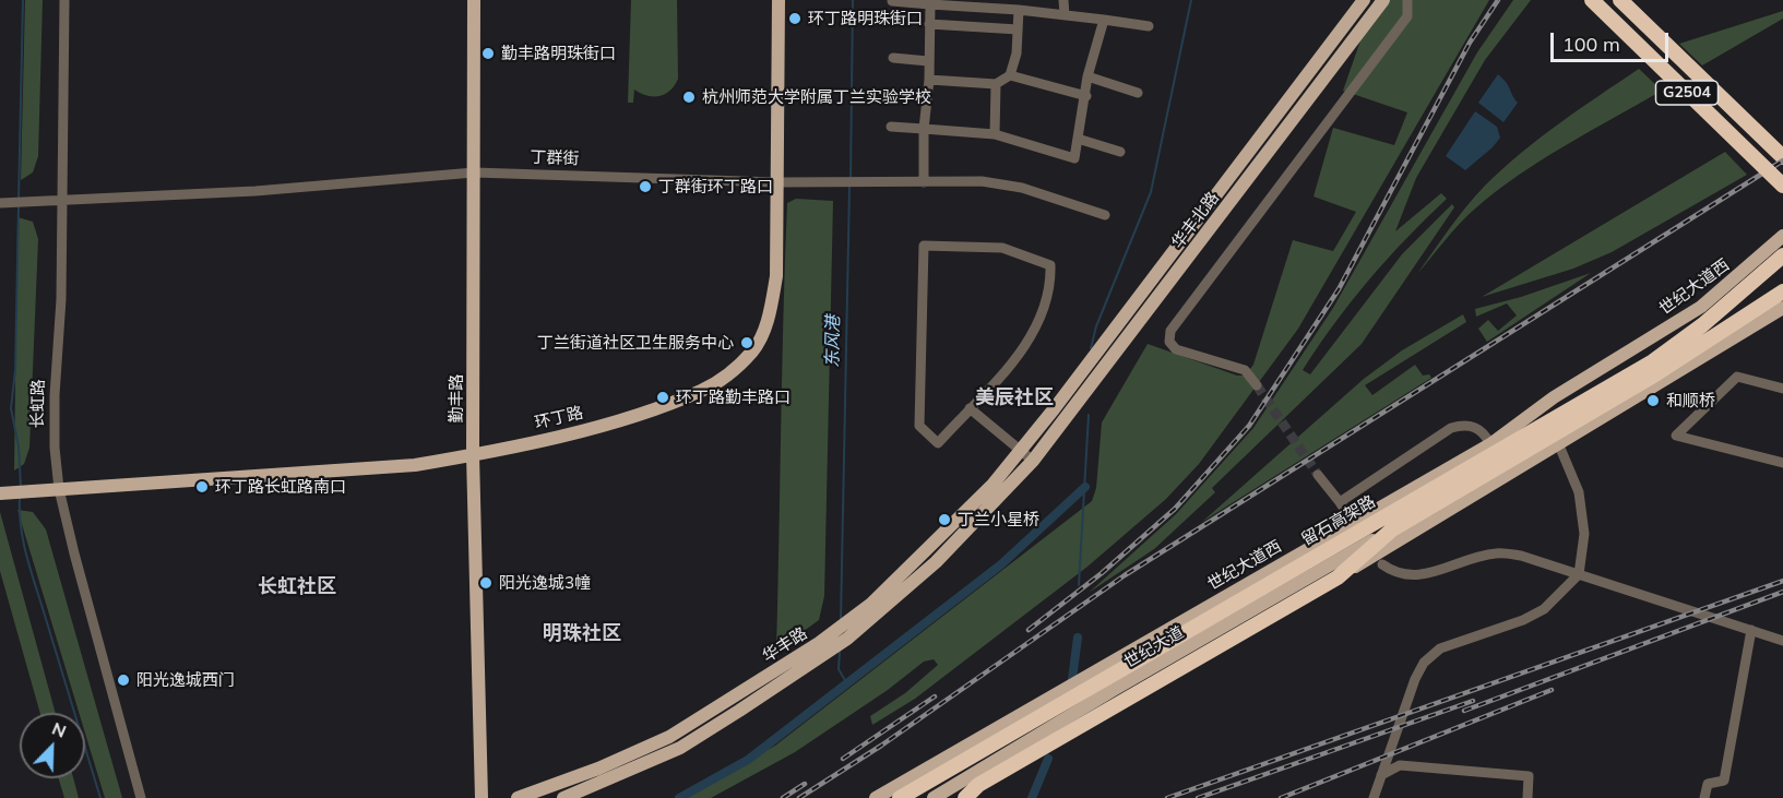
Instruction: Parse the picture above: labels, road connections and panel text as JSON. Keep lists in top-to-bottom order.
{
  "streets": {
    "highway": ["G2504", "留石高架路"],
    "main road": [
      "华丰北路",
      "世纪大道西",
      "勤丰路",
      "环丁路",
      "华丰路",
      "世纪大道"
    ],
    "street": ["丁群街", "长虹路"]
  },
  "crossings": [
    ["丁群街", "勤丰路"],
    ["丁群街", "长虹路"],
    ["丁群街", "环丁路"],
    ["华丰北路", "华丰路"],
    ["勤丰路", "环丁路"],
    ["长虹路", "环丁路"],
    ["留石高架路", "世纪大道"]
  ],
  "districts": ["美辰社区", "长虹社区", "明珠社区"],
  "water": ["东风港"],
  "places": [
    "环丁路明珠街口",
    "勤丰路明珠街口",
    "杭州师范大学附属丁兰实验学校",
    "丁群街环丁路口",
    "丁兰街道社区卫生服务中心",
    "环丁路勤丰路口",
    "和顺桥",
    "环丁路长虹路南口",
    "丁兰小星桥",
    "阳光逸城3幢",
    "阳光逸城西门"
  ],
  "scale_bar": "100 m",
  "north": "top right"
}
